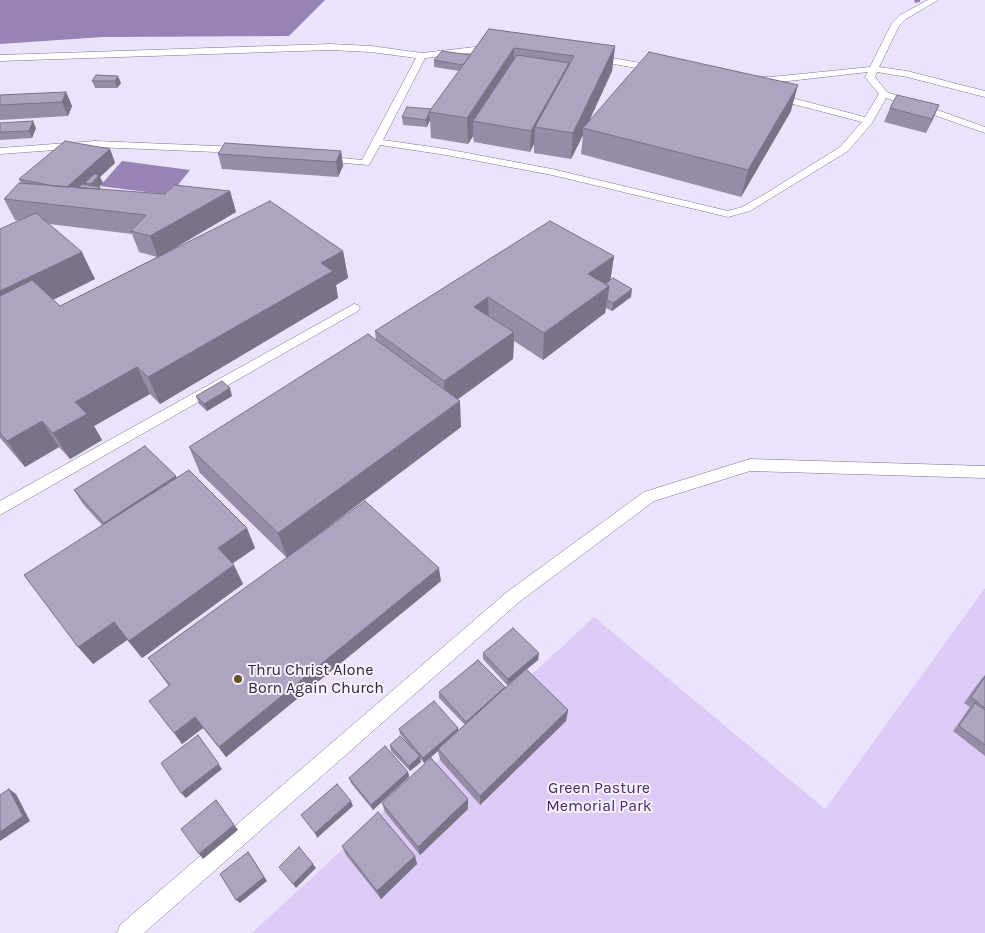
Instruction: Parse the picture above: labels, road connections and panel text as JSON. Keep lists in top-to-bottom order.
{
  "parks": ["Green Pasture Memorial Park"],
  "places": ["Thru Christ Alone Born Again Church"]
}
